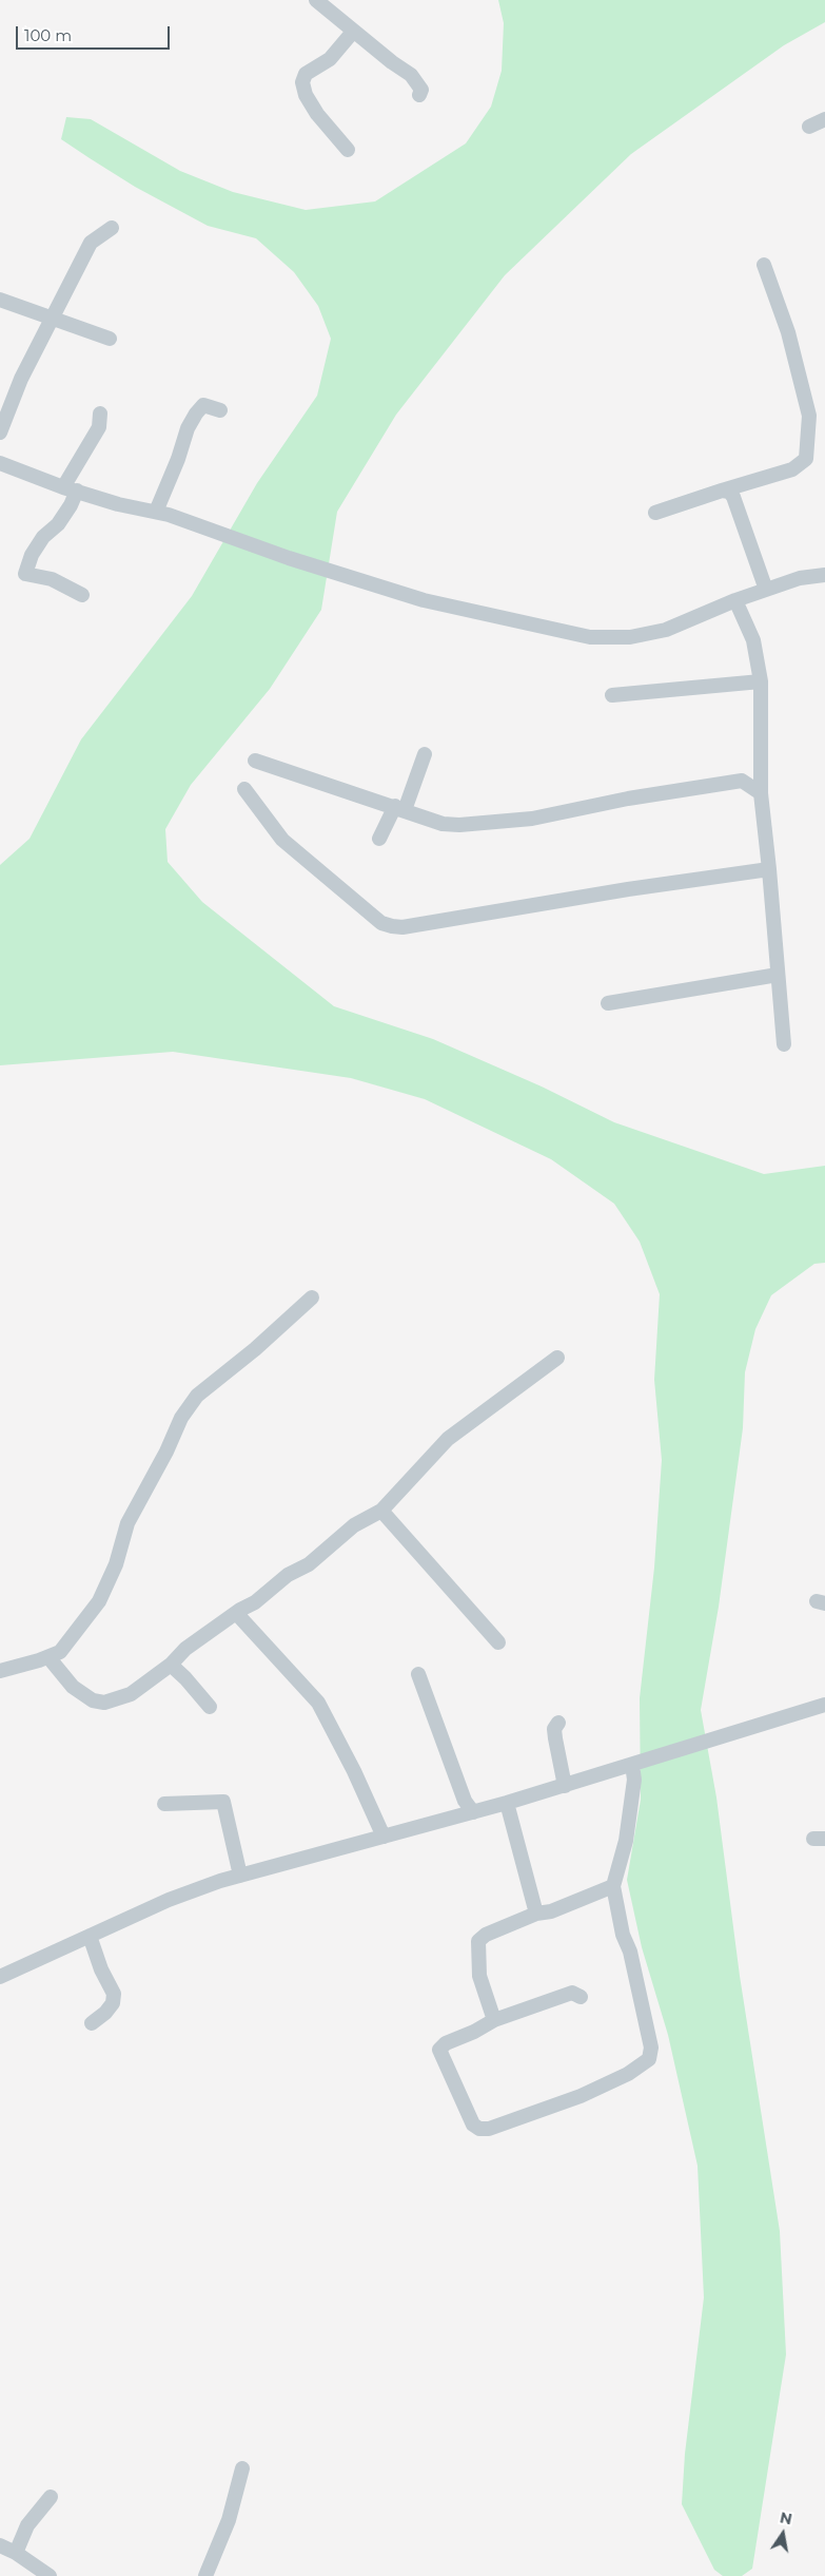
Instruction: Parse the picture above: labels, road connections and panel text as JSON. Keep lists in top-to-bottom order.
{
  "scale_bar": "100 m",
  "north": "top"
}
